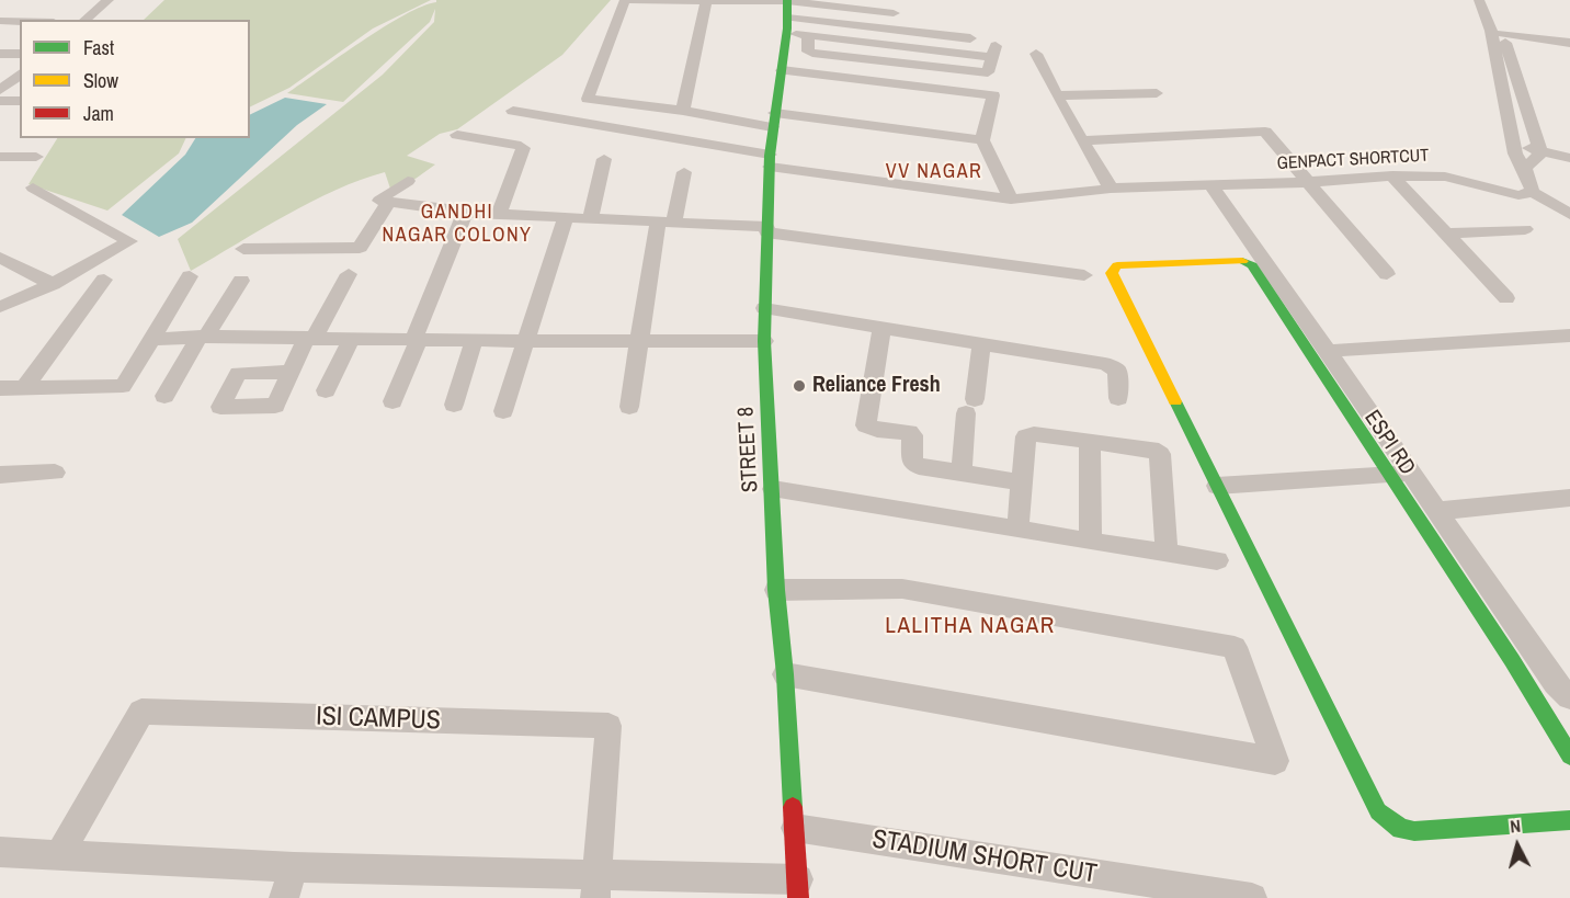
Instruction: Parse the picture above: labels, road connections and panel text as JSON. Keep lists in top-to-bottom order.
{
  "streets": {
    "street": [
      "GENPACT SHORTCUT",
      "ESPI RD",
      "STREET 8",
      "ISI CAMPUS",
      "STADIUM SHORT CUT"
    ]
  },
  "crossings": [
    ["GENPACT SHORTCUT", "ESPI RD"],
    ["GENPACT SHORTCUT", "STREET 8"],
    ["STREET 8", "STADIUM SHORT CUT"]
  ],
  "districts": ["VV NAGAR", "GANDHI NAGAR COLONY", "LALITHA NAGAR"],
  "places": ["Reliance Fresh"],
  "legend": ["Fast", "Slow", "Jam"],
  "north": "top"
}
